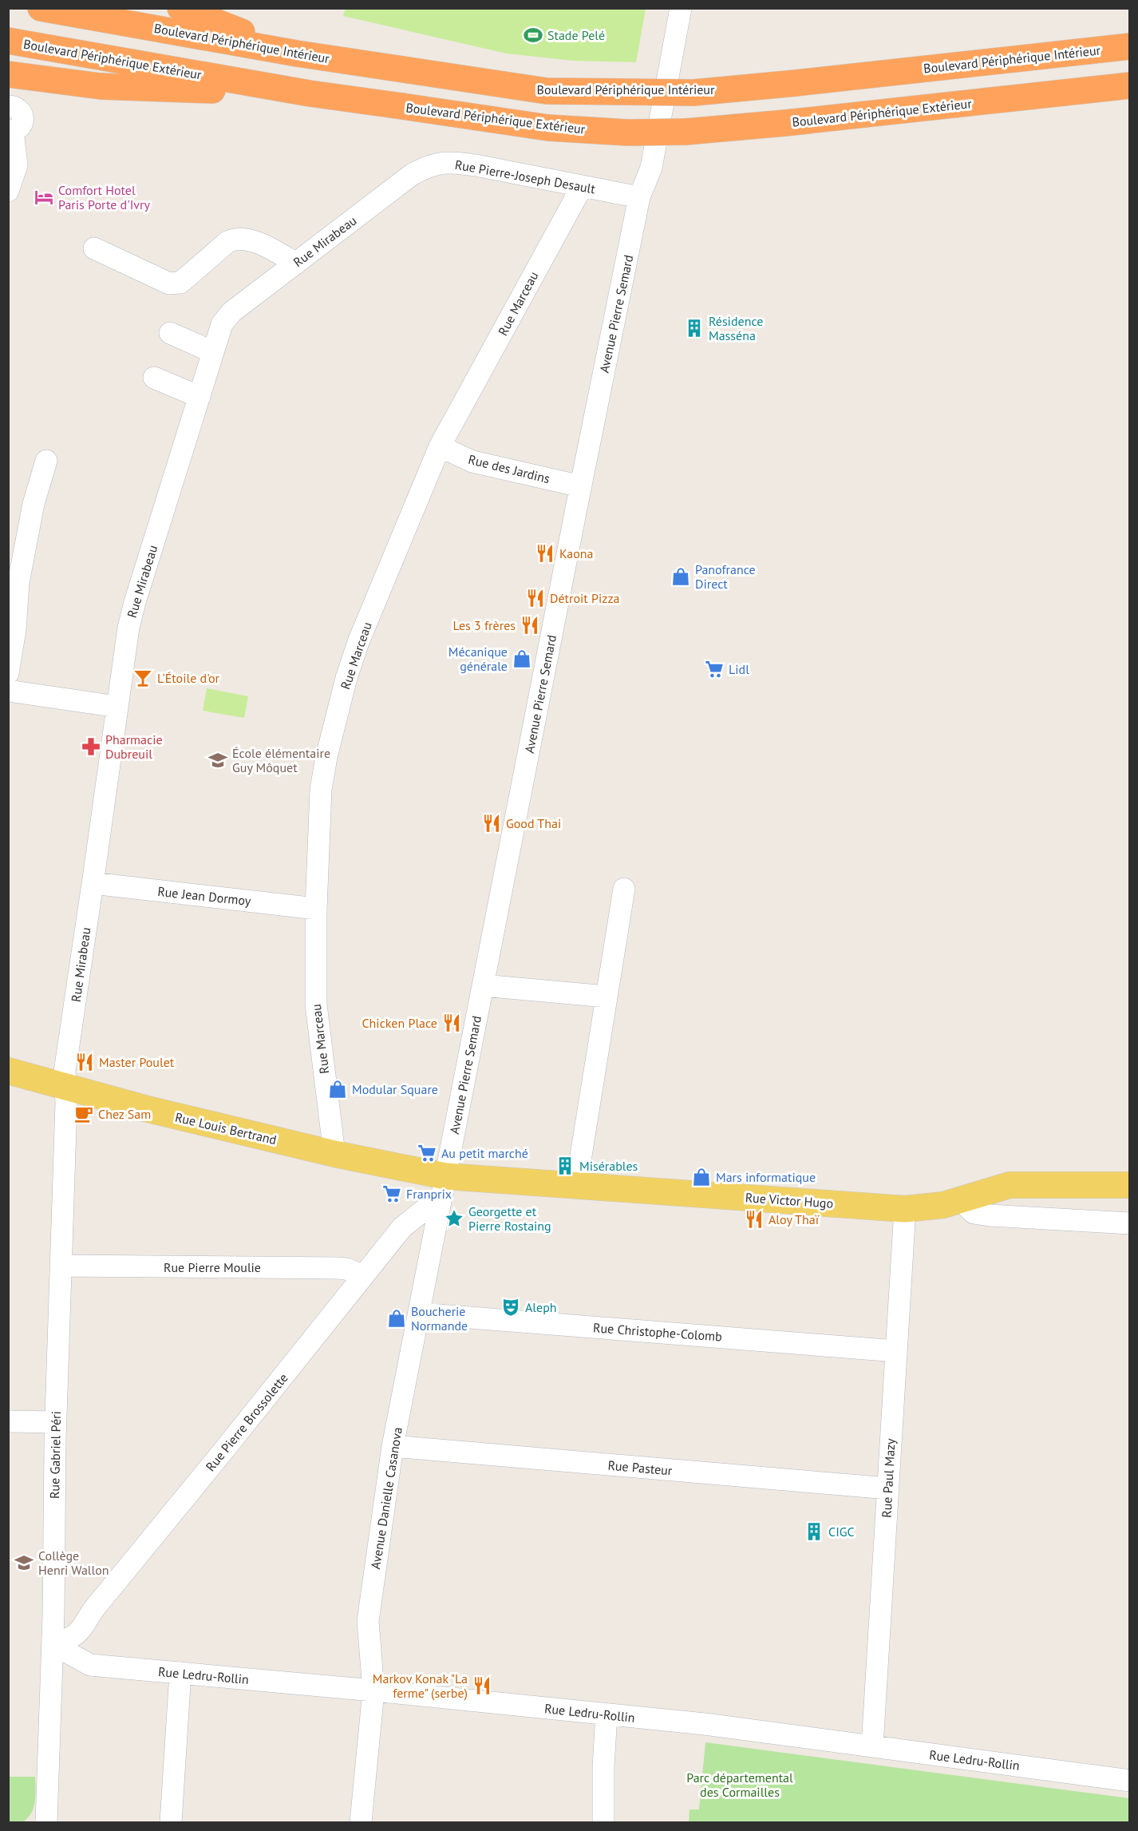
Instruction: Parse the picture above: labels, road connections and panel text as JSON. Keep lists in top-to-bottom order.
{
  "streets": {
    "highway": ["Boulevard Périphérique Intérieur", "Boulevard Périphérique Extérieur"],
    "main road": ["Rue Louis Bertrand", "Rue Victor Hugo"],
    "street": [
      "Rue Pierre-Joseph Desault",
      "Rue Mirabeau",
      "Rue Marceau",
      "Avenue Pierre Semard",
      "Rue des Jardins",
      "Rue Jean Dormoy",
      "Rue Pierre Moulie",
      "Rue Christophe-Colomb",
      "Rue Pierre Brossolette",
      "Rue Gabriel Péri",
      "Rue Pasteur",
      "Rue Paul Mazy",
      "Avenue Danielle Casanova",
      "Rue Ledru-Rollin"
    ]
  },
  "crossings": [
    ["Rue Pierre-Joseph Desault", "Rue Mirabeau"],
    ["Rue Pierre-Joseph Desault", "Rue Marceau"],
    ["Rue Pierre-Joseph Desault", "Avenue Pierre Semard"],
    ["Rue Mirabeau", "Rue Jean Dormoy"],
    ["Rue Mirabeau", "Rue Louis Bertrand"],
    ["Rue Mirabeau", "Rue Gabriel Péri"],
    ["Rue Marceau", "Rue des Jardins"],
    ["Rue Marceau", "Rue Jean Dormoy"],
    ["Rue Marceau", "Rue Louis Bertrand"],
    ["Avenue Pierre Semard", "Rue des Jardins"],
    ["Avenue Pierre Semard", "Rue Louis Bertrand"],
    ["Avenue Pierre Semard", "Rue Victor Hugo"],
    ["Avenue Pierre Semard", "Rue Pierre Brossolette"],
    ["Avenue Pierre Semard", "Avenue Danielle Casanova"],
    ["Rue Louis Bertrand", "Rue Victor Hugo"],
    ["Rue Louis Bertrand", "Rue Pierre Brossolette"],
    ["Rue Louis Bertrand", "Rue Gabriel Péri"],
    ["Rue Louis Bertrand", "Avenue Danielle Casanova"],
    ["Rue Victor Hugo", "Rue Pierre Brossolette"],
    ["Rue Victor Hugo", "Rue Paul Mazy"],
    ["Rue Victor Hugo", "Avenue Danielle Casanova"],
    ["Rue Pierre Moulie", "Rue Pierre Brossolette"],
    ["Rue Pierre Moulie", "Rue Gabriel Péri"],
    ["Rue Christophe-Colomb", "Rue Paul Mazy"],
    ["Rue Christophe-Colomb", "Avenue Danielle Casanova"],
    ["Rue Pierre Brossolette", "Rue Gabriel Péri"],
    ["Rue Pierre Brossolette", "Avenue Danielle Casanova"],
    ["Rue Pierre Brossolette", "Rue Ledru-Rollin"],
    ["Rue Gabriel Péri", "Rue Ledru-Rollin"],
    ["Rue Pasteur", "Rue Paul Mazy"],
    ["Rue Pasteur", "Avenue Danielle Casanova"],
    ["Rue Paul Mazy", "Rue Ledru-Rollin"],
    ["Avenue Danielle Casanova", "Rue Ledru-Rollin"]
  ],
  "parks": ["Parc départemental des Cormailles"],
  "places": {
    "sports": ["Stade Pelé"],
    "hotel": ["Comfort Hotel Paris Porte d'Ivry"],
    "building": ["Résidence Masséna", "Misérables", "CIGC"],
    "restaurant": [
      "Kaona",
      "Détroit Pizza",
      "Les 3 frères",
      "Good Thai",
      "Chicken Place",
      "Master Poulet",
      "Aloy Thaï",
      "Markov Konak \"La ferme\" (serbe)"
    ],
    "shop": [
      "Panofrance Direct",
      "Mécanique générale",
      "Modular Square",
      "Mars informatique",
      "Boucherie Normande"
    ],
    "supermarket": ["Lidl", "Au petit marché", "Franprix"],
    "bar": ["L'Étoile d'or"],
    "pharmacy": ["Pharmacie Dubreuil"],
    "school or university": ["École élémentaire Guy Môquet", "Collège Henri Wallon"],
    "cafe": ["Chez Sam"],
    "place": ["Georgette et Pierre Rostaing"],
    "theatre": ["Aleph"]
  }
}
